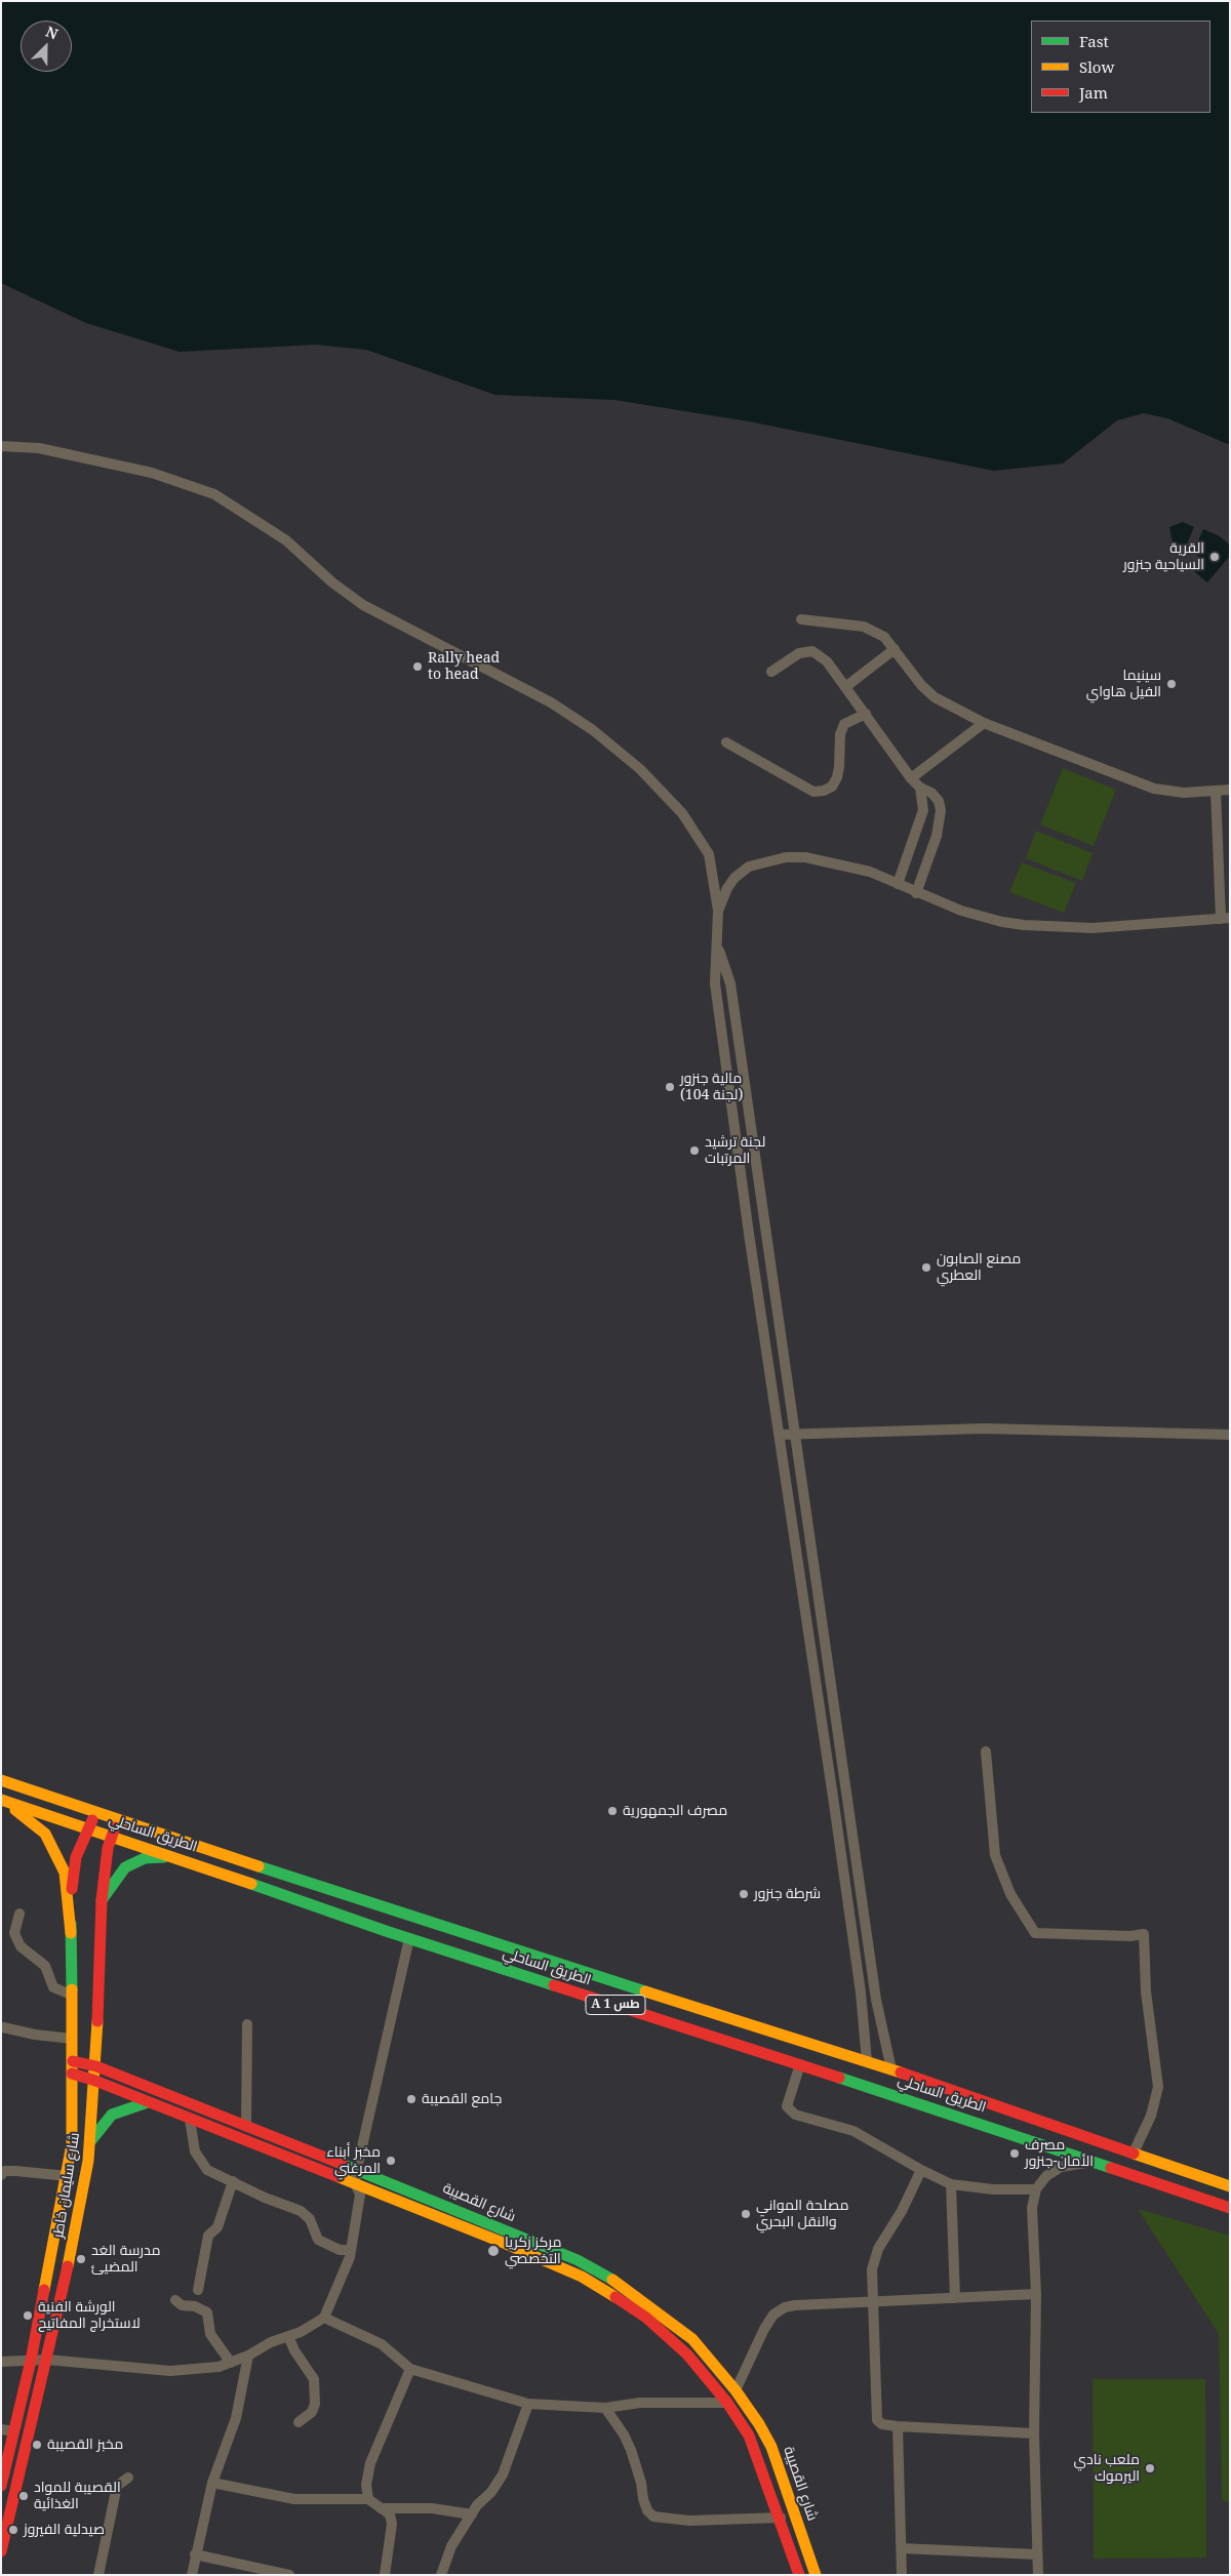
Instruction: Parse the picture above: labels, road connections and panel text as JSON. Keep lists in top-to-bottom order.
{
  "streets": {
    "main road": [
      "الطريق الساحلي",
      "A 1 طس",
      "شارع سليمان خاطر",
      "شارع القصيبة"
    ]
  },
  "crossings": [
    ["الطريق الساحلي", "شارع سليمان خاطر"],
    ["شارع سليمان خاطر", "شارع القصيبة"]
  ],
  "places": [
    "القرية السياحية جنزور",
    "Rally head to head",
    "سينيما الفيل هاواي",
    "مالية جنزور (لجنة 104)",
    "لجنة ترشيد المرتبات",
    "مصنع الصابون العطري",
    "مصرف الجمهورية",
    "شرطة جنزور",
    "جامع القصيبة",
    "مصرف الأمان-جنزور",
    "مخبز أبناء المرغني",
    "مصلحة المواني والنقل البحري",
    "مركز زكريا التخصصي",
    "مدرسة الغد المضيئ",
    "الورشة الفنية لاستخراج المفاتيح",
    "مخبز القصيبة",
    "ملعب نادي اليرموك",
    "القصيبة للمواد الغذائية",
    "صيدلية الفيروز"
  ],
  "legend": ["Fast", "Slow", "Jam"],
  "north": "top right"
}
